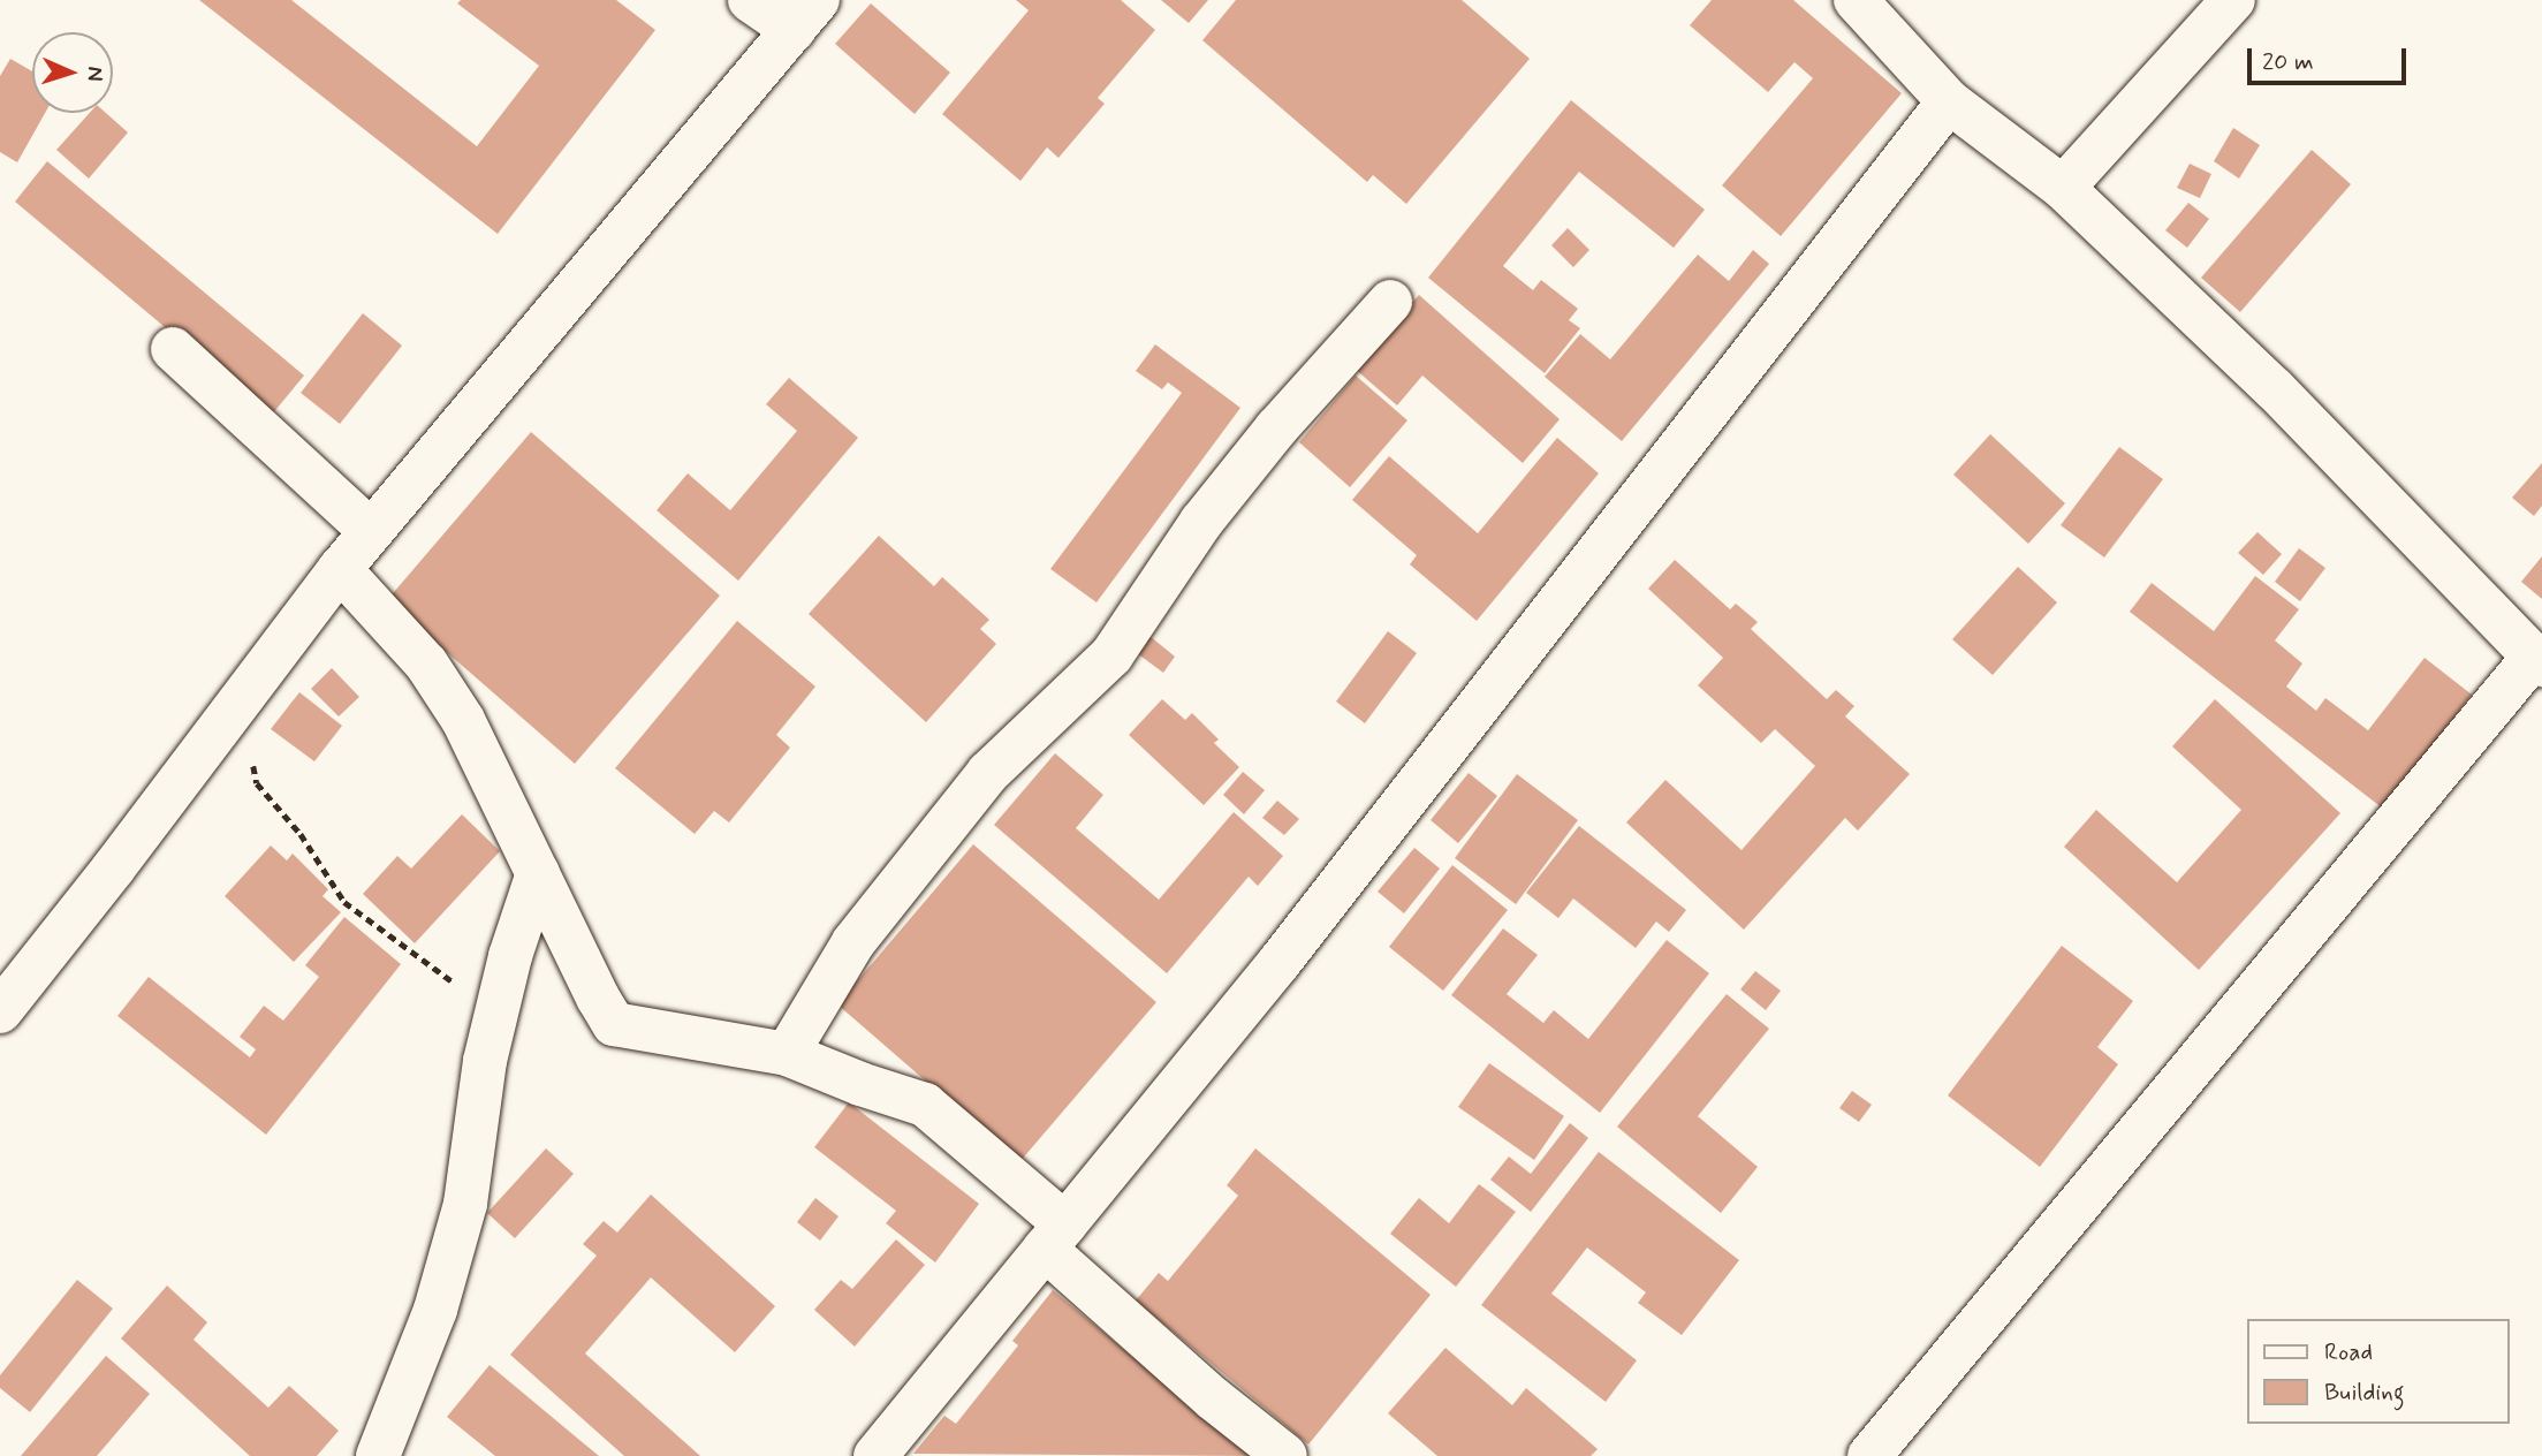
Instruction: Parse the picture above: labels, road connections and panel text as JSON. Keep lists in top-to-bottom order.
{
  "legend": ["Road", "Building"],
  "scale_bar": "20 m",
  "north": "right"
}
